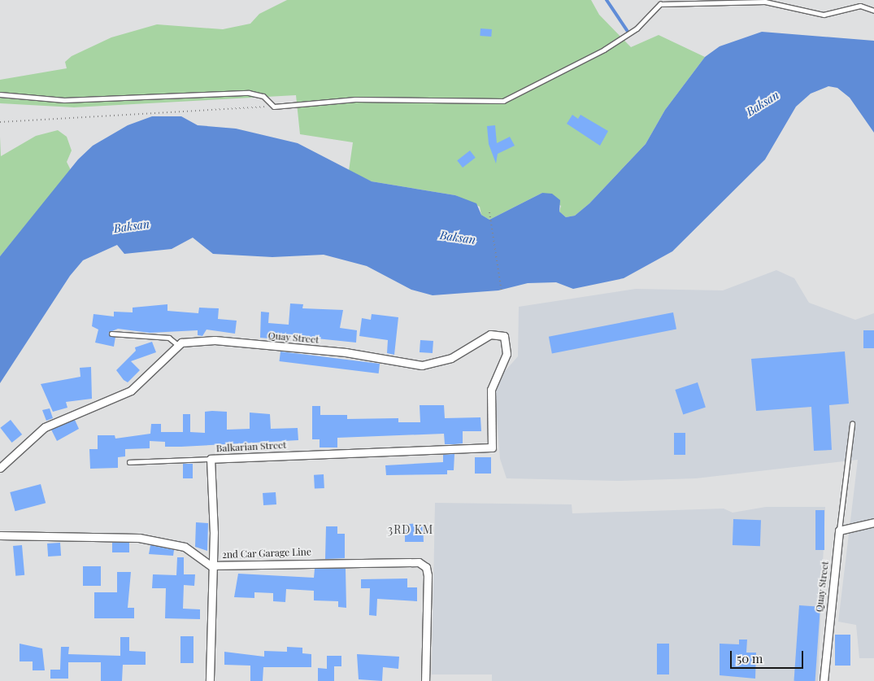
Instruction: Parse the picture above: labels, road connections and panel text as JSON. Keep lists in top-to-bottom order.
{
  "streets": {
    "street": ["Quay Street", "Balkarian Street", "2nd Car Garage Line"]
  },
  "crossings": [
    ["Quay Street", "Balkarian Street"],
    ["Balkarian Street", "2nd Car Garage Line"]
  ],
  "districts": ["3RD KM"],
  "water": ["Baksan"],
  "scale_bar": "50 m"
}
